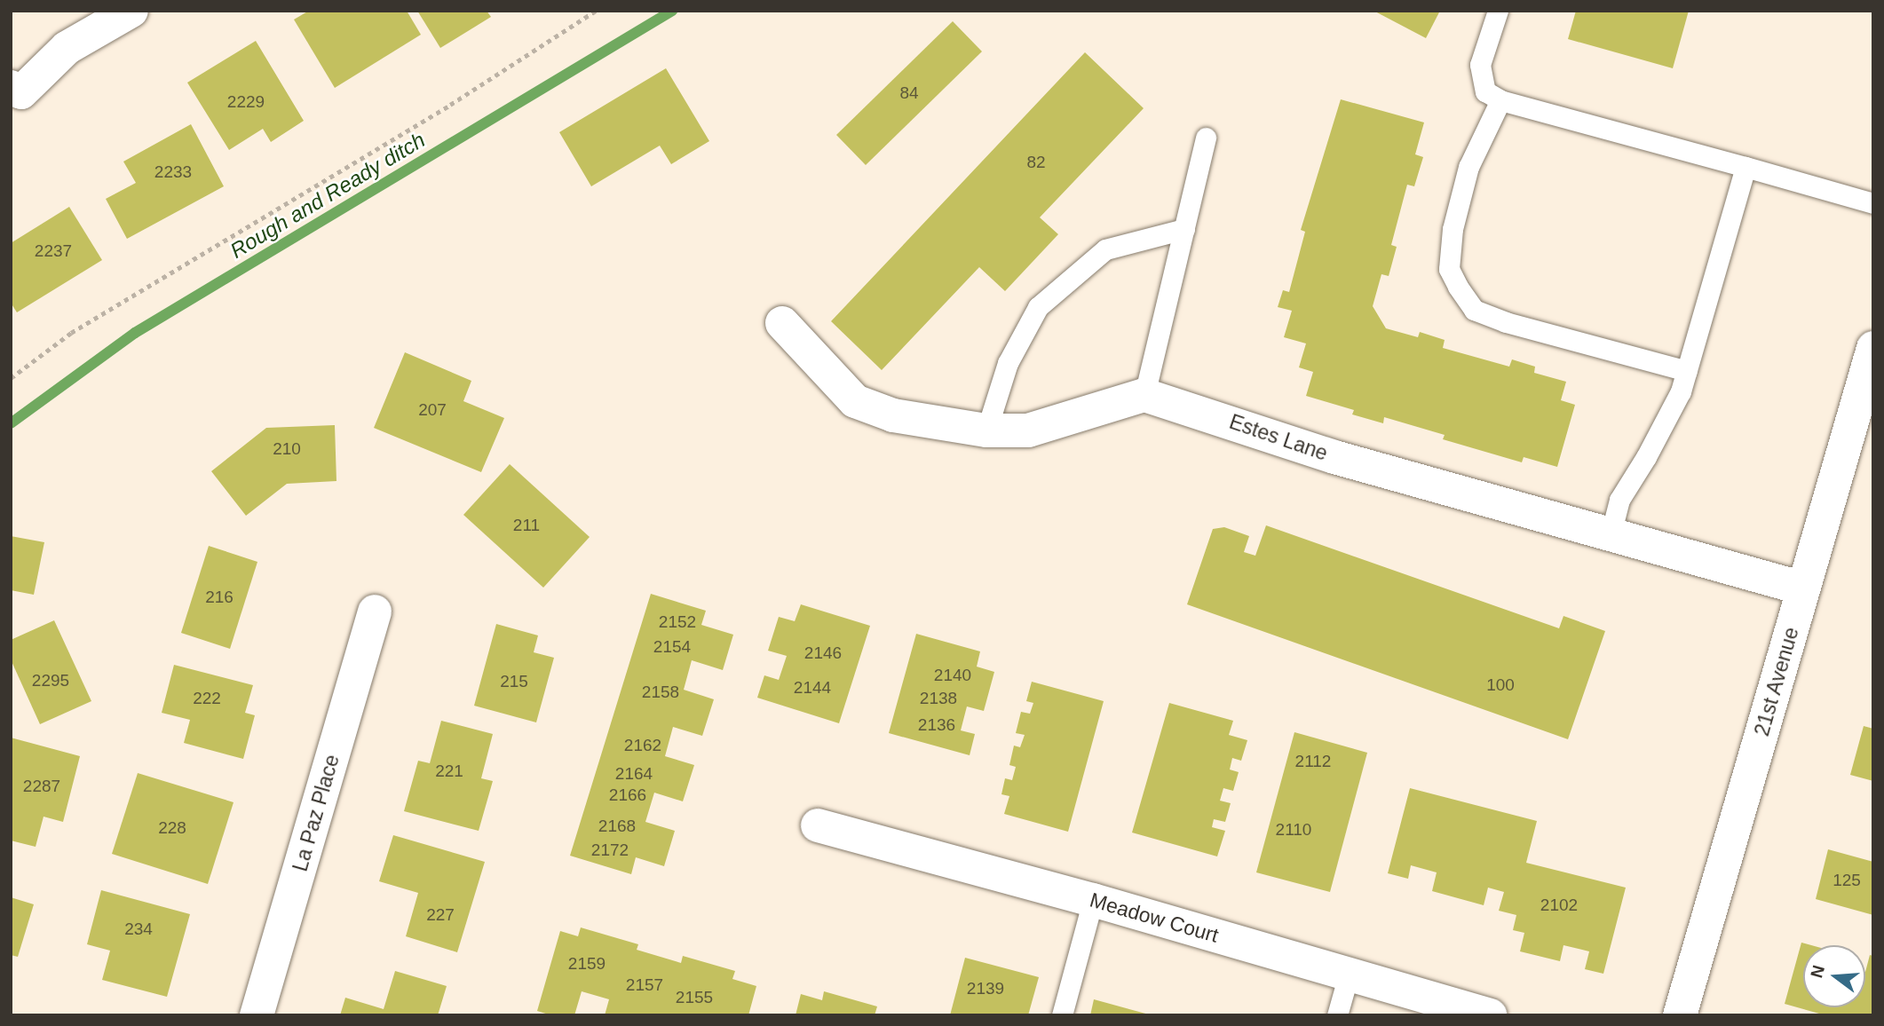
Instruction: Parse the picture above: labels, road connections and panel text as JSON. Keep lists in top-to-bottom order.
{
  "streets": {
    "street": [
      "Estes Lane",
      "21st Avenue",
      "La Paz Place",
      "Meadow Court"
    ]
  },
  "crossings": [
    ["Estes Lane", "21st Avenue"]
  ],
  "water": ["Rough and Ready ditch"],
  "house_numbers": [
    "84",
    "2229",
    "82",
    "2233",
    "2237",
    "207",
    "210",
    "211",
    "216",
    "2152",
    "2154",
    "2146",
    "2140",
    "2295",
    "215",
    "100",
    "2144",
    "2158",
    "222",
    "2138",
    "2136",
    "2162",
    "2112",
    "221",
    "2164",
    "2287",
    "2166",
    "2168",
    "228",
    "2110",
    "2172",
    "125",
    "2102",
    "227",
    "234",
    "2159",
    "2157",
    "2139",
    "2155"
  ],
  "north": "left"
}
